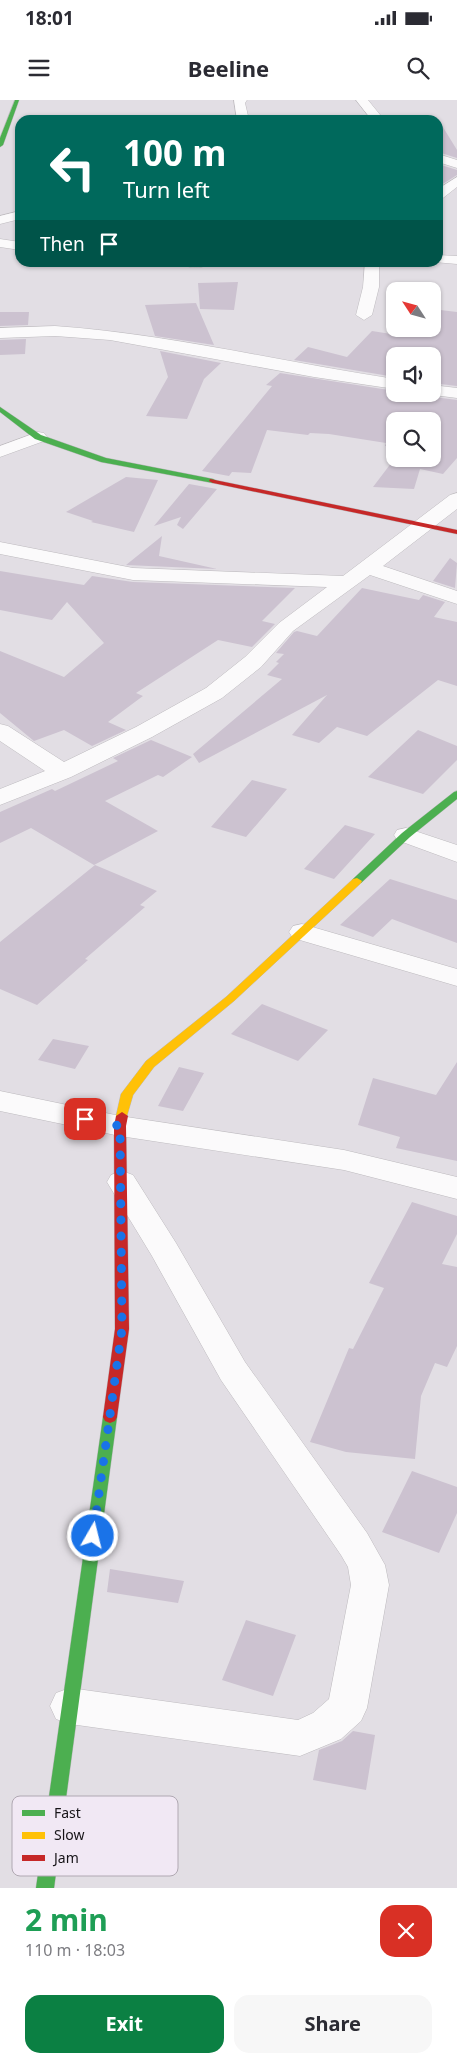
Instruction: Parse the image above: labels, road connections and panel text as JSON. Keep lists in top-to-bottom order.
{
  "legend": ["Fast", "Slow", "Jam"],
  "north": "top left",
  "page": {
    "status": "18:01",
    "header": "Beeline",
    "turn": ["100 m", "Turn left"],
    "then": "Then",
    "heading": ["2 min", "110 m · 18:03"],
    "buttons": ["Exit", "Share"]
  }
}
